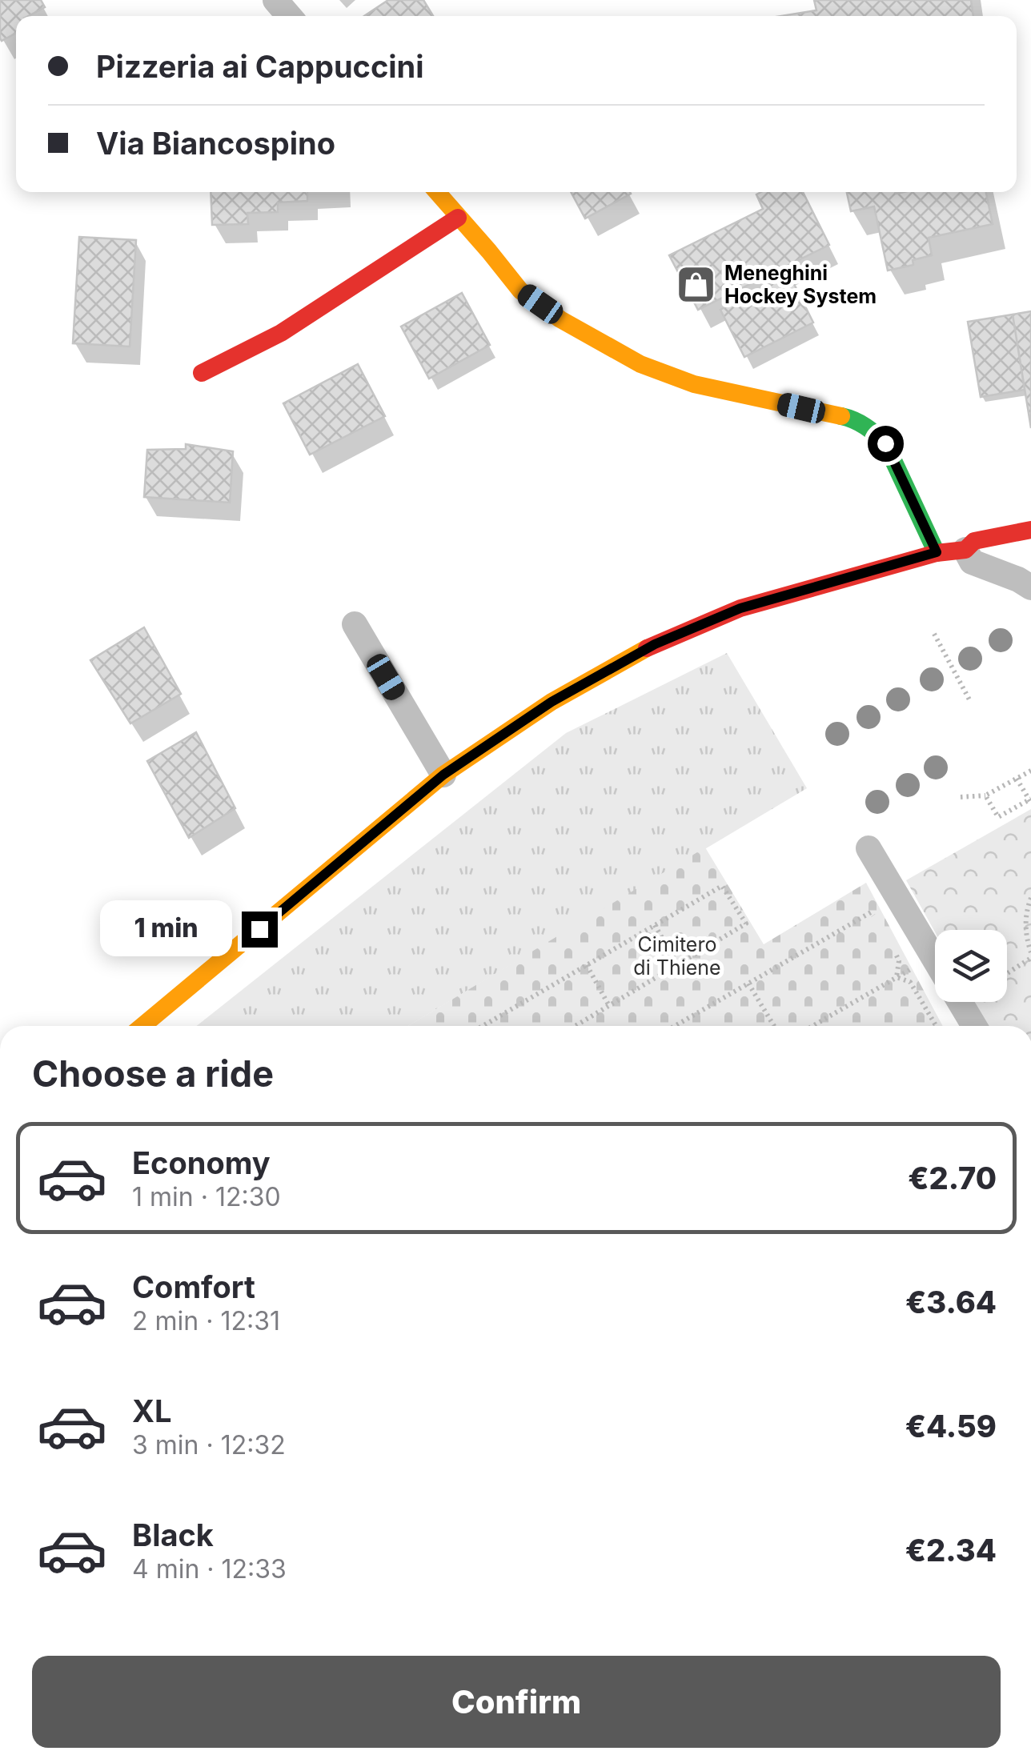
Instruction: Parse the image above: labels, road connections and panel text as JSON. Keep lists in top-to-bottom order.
{
  "parks": ["Cimitero di Thiene"],
  "places": {
    "shop": ["Meneghini Hockey System"]
  },
  "page": {
    "banner": ["Pizzeria ai Cappuccini", "Via Biancospino"],
    "bubble": "1 min",
    "heading": "Choose a ride",
    "list": [
      {
        "name": "Economy",
        "note": "1 min · 12:30",
        "value": "€2.70"
      },
      {
        "name": "Comfort",
        "note": "2 min · 12:31",
        "value": "€3.64"
      },
      {
        "name": "XL",
        "note": "3 min · 12:32",
        "value": "€4.59"
      },
      {
        "name": "Black",
        "note": "4 min · 12:33",
        "value": "€2.34"
      }
    ],
    "buttons": "Confirm"
  }
}
